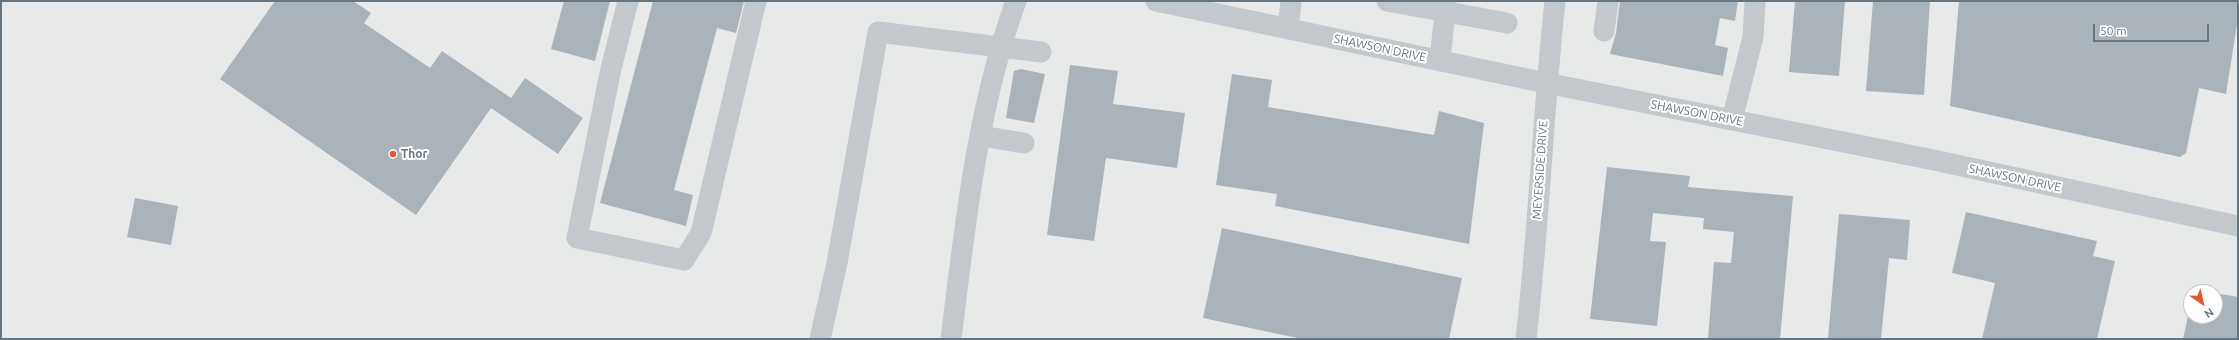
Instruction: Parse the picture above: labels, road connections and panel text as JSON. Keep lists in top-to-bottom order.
{
  "streets": {
    "street": ["SHAWSON DRIVE", "MEYERSIDE DRIVE"]
  },
  "crossings": [
    ["SHAWSON DRIVE", "MEYERSIDE DRIVE"]
  ],
  "places": ["Thor"],
  "scale_bar": "50 m",
  "north": "bottom right"
}
